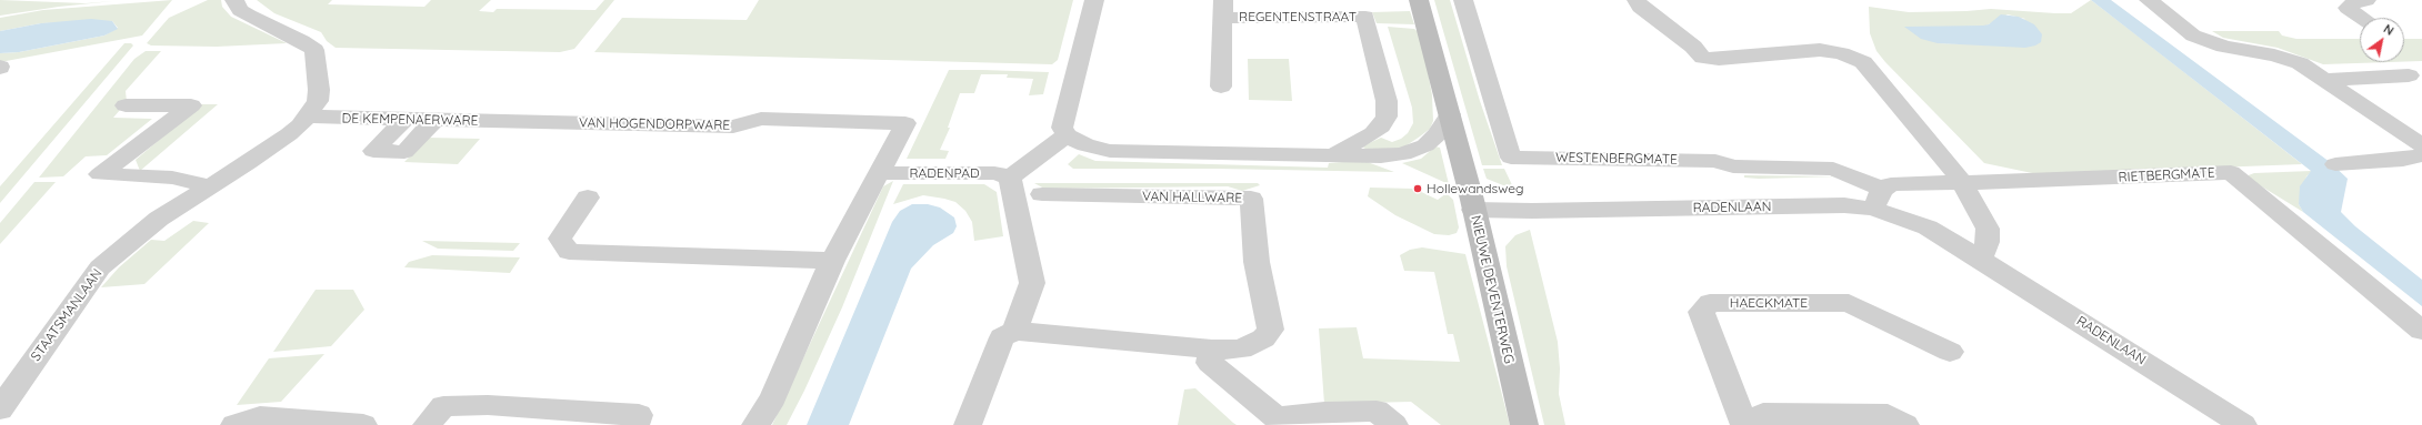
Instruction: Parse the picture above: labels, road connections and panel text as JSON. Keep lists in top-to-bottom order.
{
  "streets": {
    "main road": ["NIEUWE DEVENTERWEG"],
    "street": [
      "REGENTENSTRAAT",
      "DE KEMPENAERWARE",
      "VAN HOGENDORPWARE",
      "WESTENBERGMATE",
      "RADENPAD",
      "RIETBERGMATE",
      "VAN HALLWARE",
      "RADENLAAN",
      "HAECKMATE",
      "STAATSMANLAAN"
    ]
  },
  "crossings": [
    ["DE KEMPENAERWARE", "VAN HOGENDORPWARE"],
    ["DE KEMPENAERWARE", "STAATSMANLAAN"],
    ["VAN HOGENDORPWARE", "RADENPAD"],
    ["WESTENBERGMATE", "RADENLAAN"],
    ["RADENLAAN", "NIEUWE DEVENTERWEG"]
  ],
  "places": ["Hollewandsweg"],
  "north": "top right"
}
